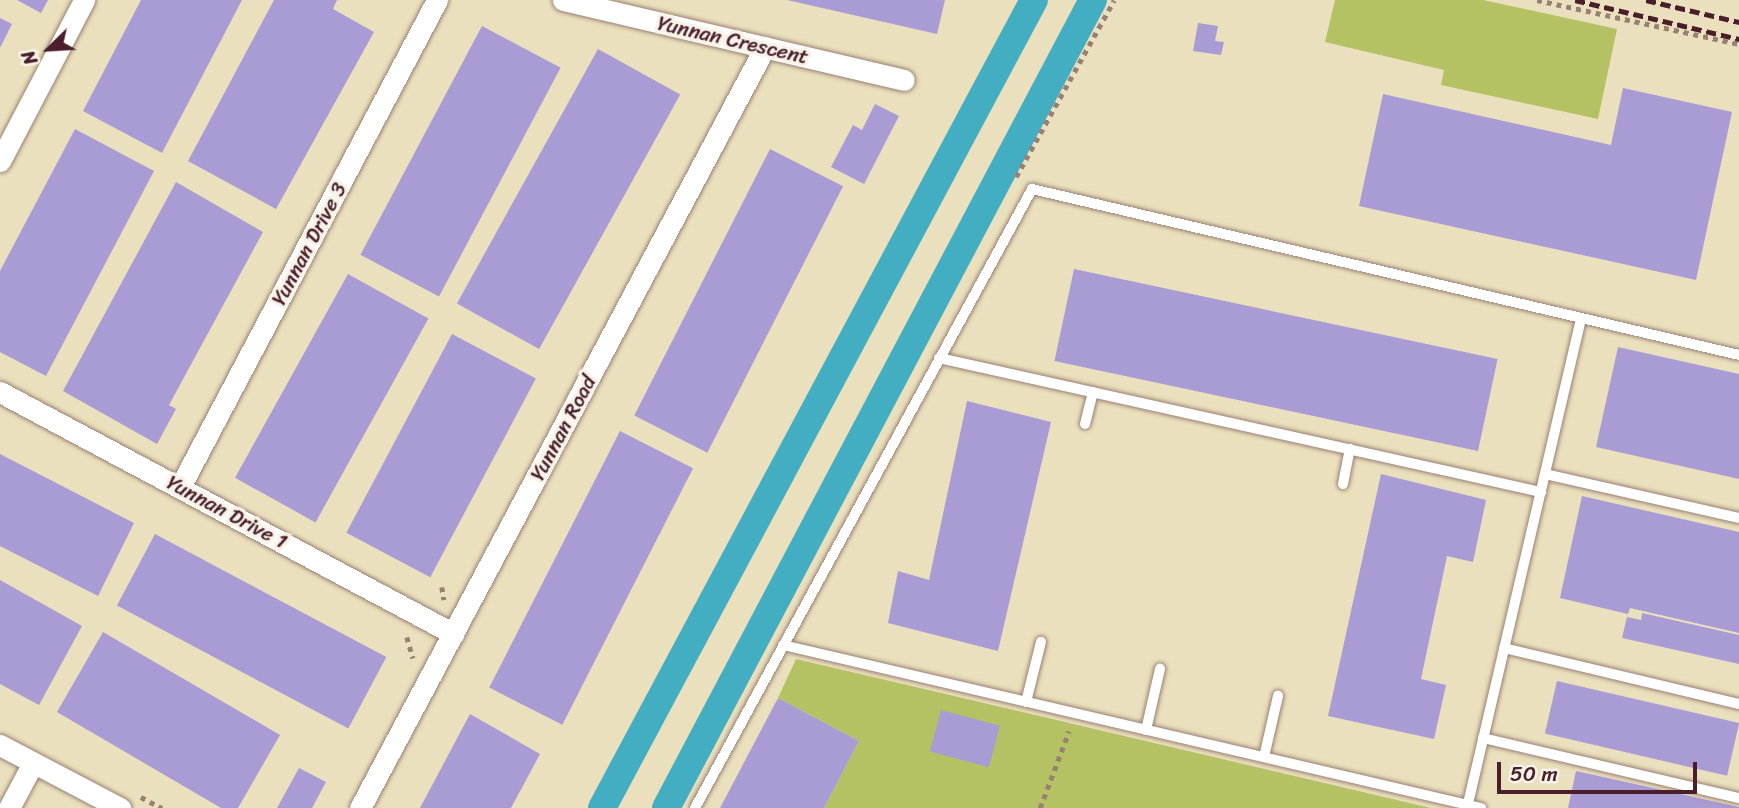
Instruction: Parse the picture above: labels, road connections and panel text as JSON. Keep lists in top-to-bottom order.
{
  "streets": {
    "street": [
      "Yunnan Crescent",
      "Yunnan Drive 3",
      "Yunnan Road",
      "Yunnan Drive 1"
    ]
  },
  "crossings": [
    ["Yunnan Crescent", "Yunnan Road"],
    ["Yunnan Drive 3", "Yunnan Drive 1"],
    ["Yunnan Road", "Yunnan Drive 1"]
  ],
  "scale_bar": "50 m",
  "north": "bottom left"
}
